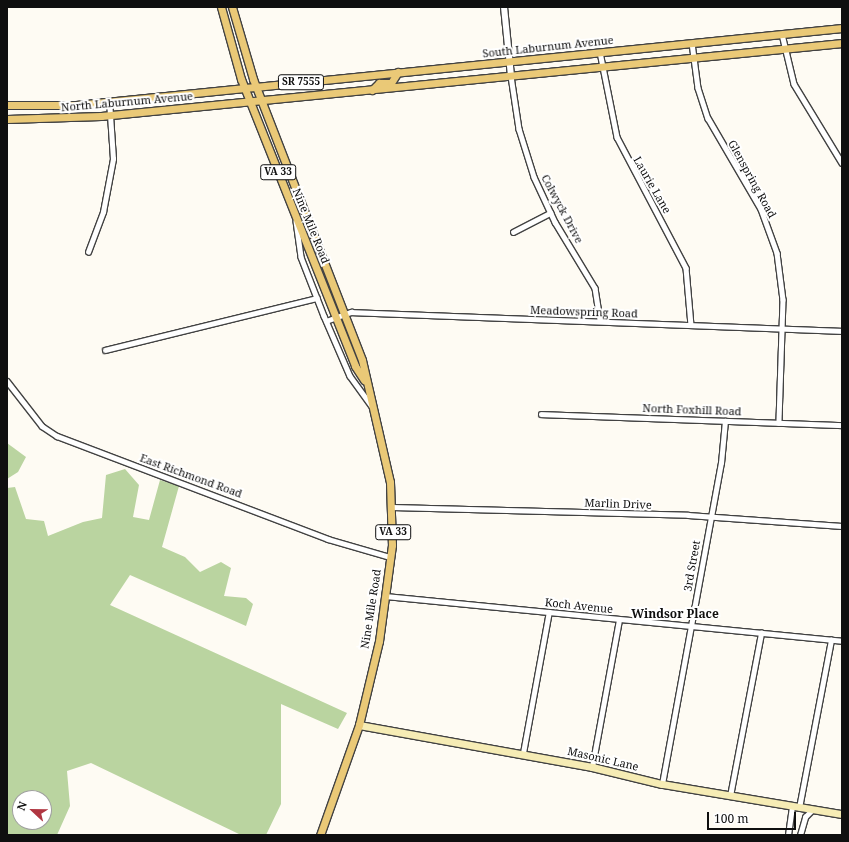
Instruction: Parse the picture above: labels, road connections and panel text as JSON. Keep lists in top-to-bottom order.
{
  "streets": {
    "main road": [
      "South Laburnum Avenue",
      "SR 7555",
      "North Laburnum Avenue",
      "VA 33",
      "Nine Mile Road",
      "Masonic Lane"
    ],
    "street": [
      "Glenspring Road",
      "Laurie Lane",
      "Colwyck Drive",
      "Meadowspring Road",
      "North Foxhill Road",
      "East Richmond Road",
      "Marlin Drive",
      "3rd Street",
      "Koch Avenue"
    ]
  },
  "crossings": [
    ["South Laburnum Avenue", "North Laburnum Avenue"],
    ["South Laburnum Avenue", "Glenspring Road"],
    ["South Laburnum Avenue", "Laurie Lane"],
    ["South Laburnum Avenue", "Colwyck Drive"],
    ["South Laburnum Avenue", "Nine Mile Road"],
    ["North Laburnum Avenue", "Nine Mile Road"],
    ["Glenspring Road", "Meadowspring Road"],
    ["Glenspring Road", "North Foxhill Road"],
    ["Laurie Lane", "Meadowspring Road"],
    ["Colwyck Drive", "Meadowspring Road"],
    ["Nine Mile Road", "Meadowspring Road"],
    ["Nine Mile Road", "East Richmond Road"],
    ["Nine Mile Road", "Marlin Drive"],
    ["Nine Mile Road", "Koch Avenue"],
    ["Nine Mile Road", "Masonic Lane"],
    ["North Foxhill Road", "3rd Street"],
    ["Marlin Drive", "3rd Street"],
    ["3rd Street", "Koch Avenue"],
    ["3rd Street", "Masonic Lane"]
  ],
  "districts": ["Windsor Place"],
  "scale_bar": "100 m",
  "north": "left"
}
